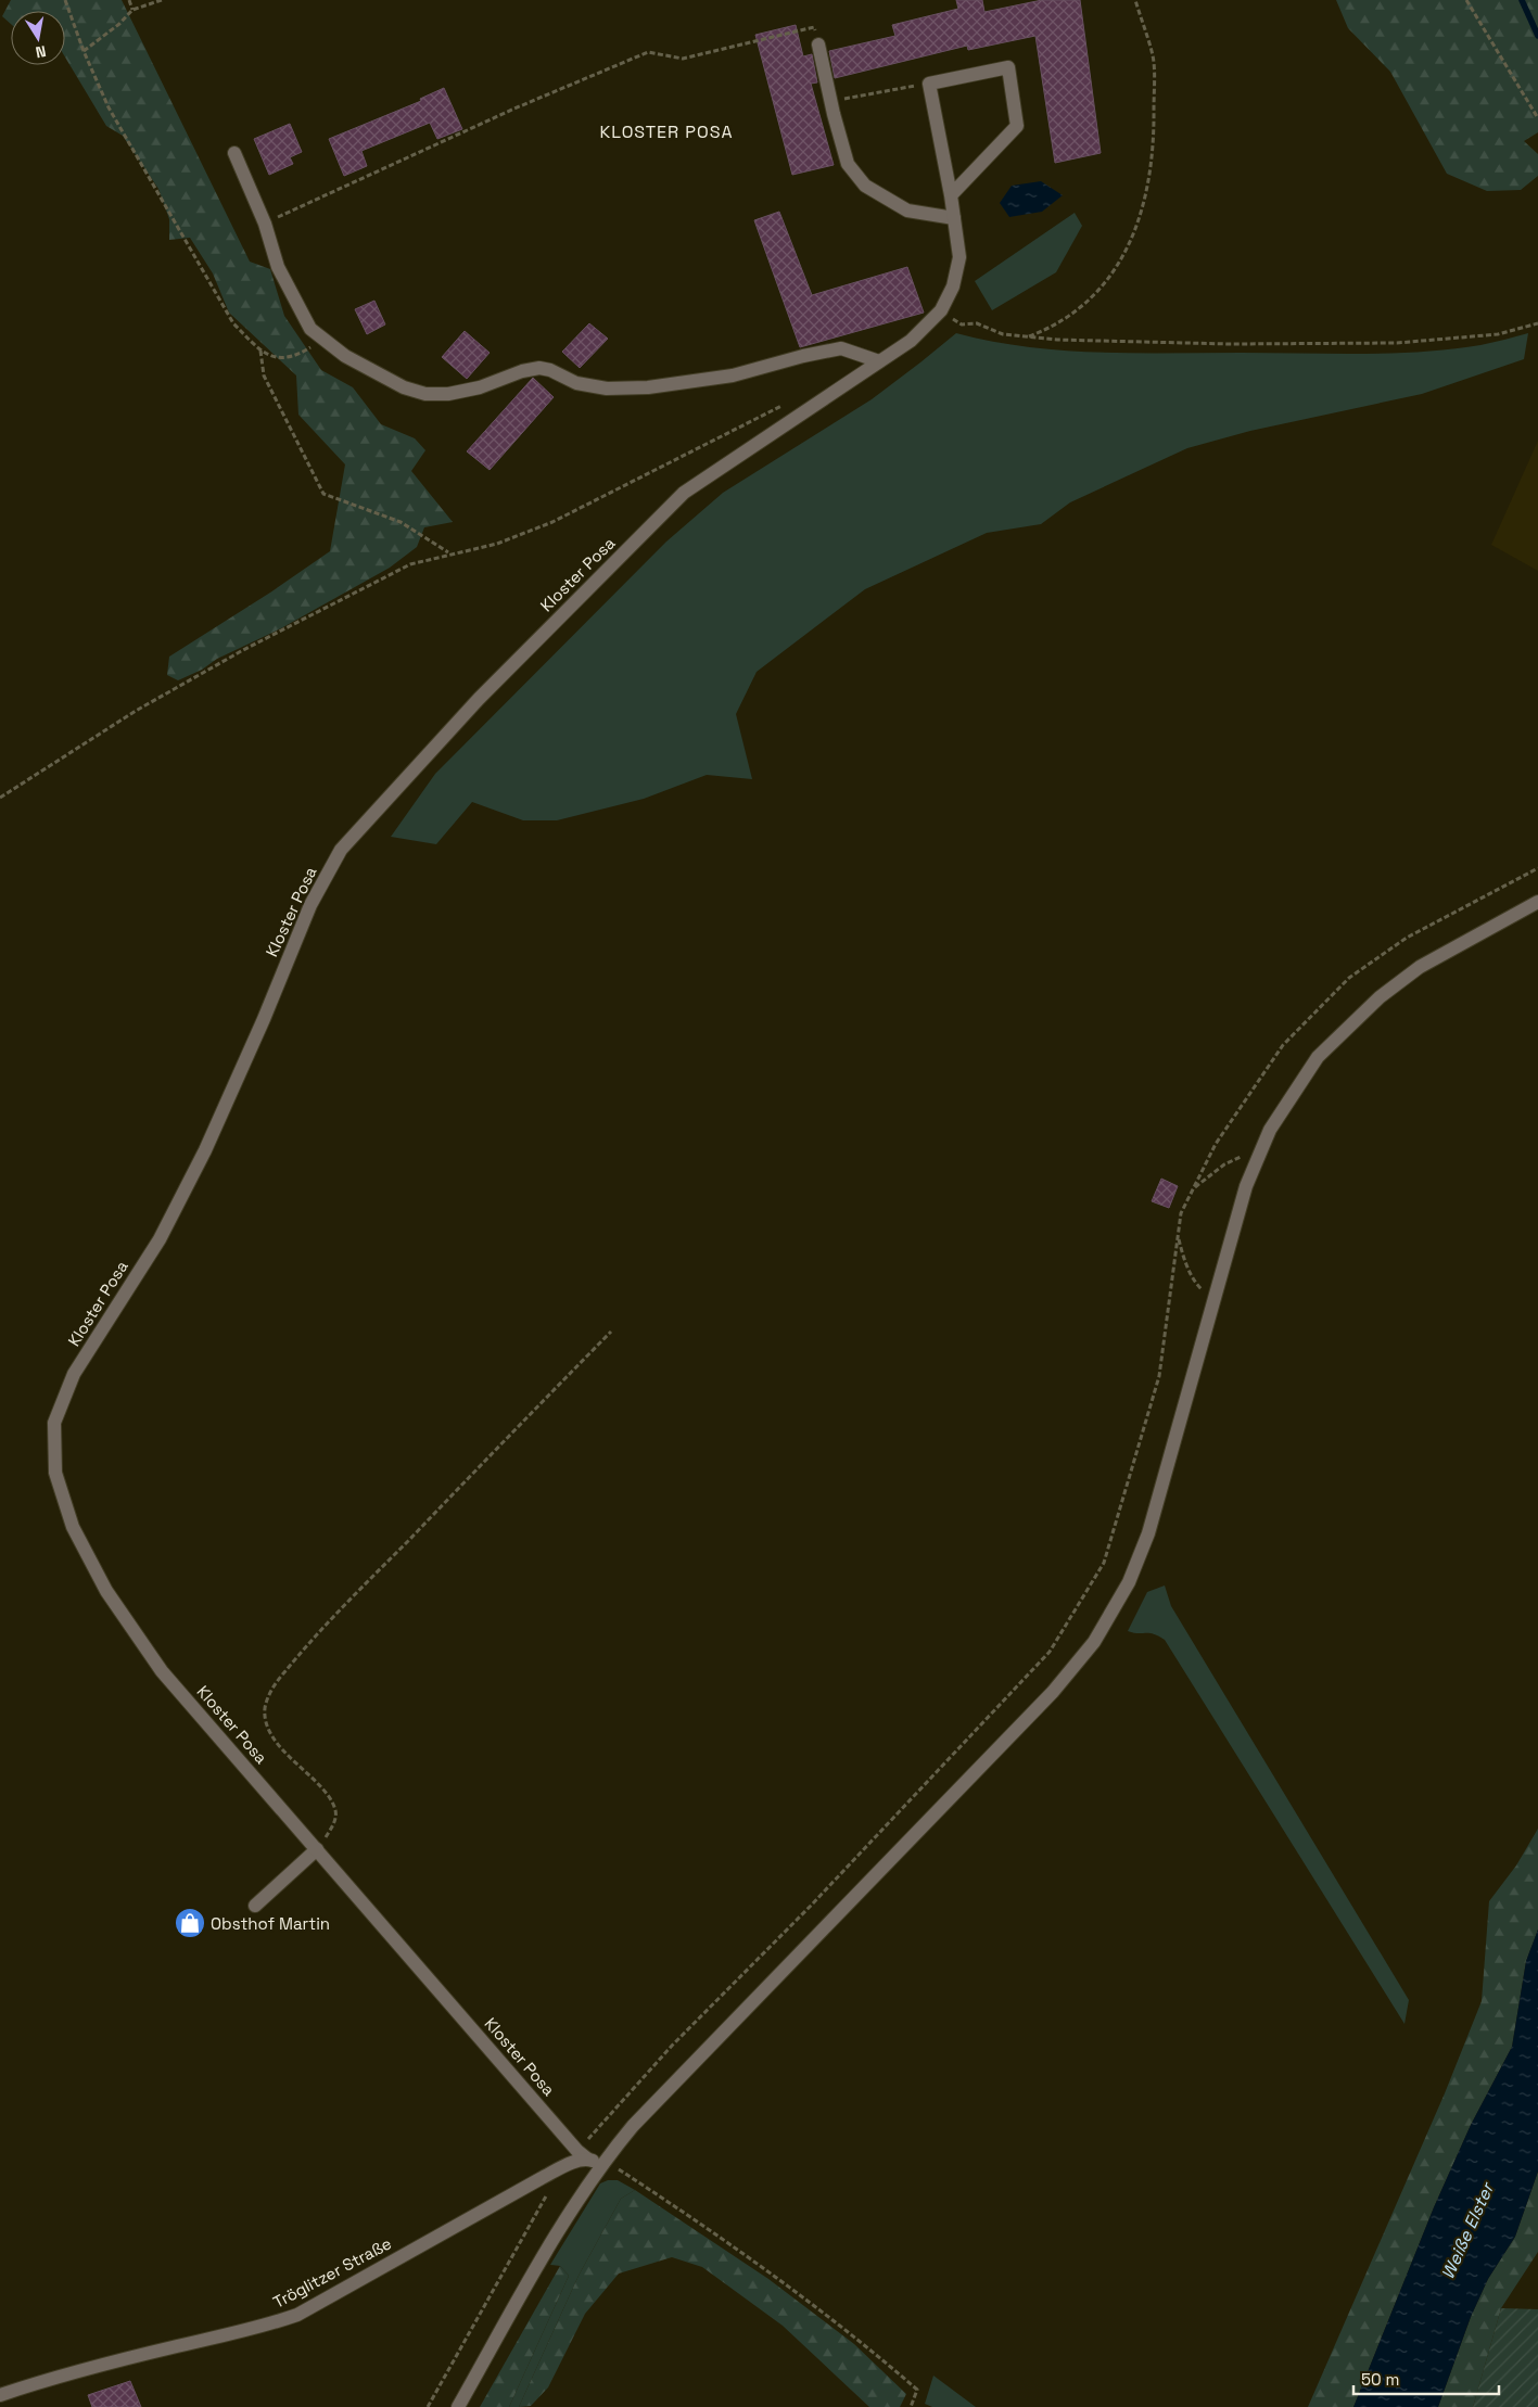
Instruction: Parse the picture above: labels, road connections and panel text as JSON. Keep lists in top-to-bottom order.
{
  "streets": {
    "street": ["Kloster Posa", "Tröglitzer Straße"]
  },
  "crossings": [
    ["Kloster Posa", "Tröglitzer Straße"]
  ],
  "districts": ["KLOSTER POSA"],
  "water": ["Weiße Elster"],
  "places": {
    "shop": ["Obsthof Martin"]
  },
  "scale_bar": "50 m",
  "north": "bottom"
}
